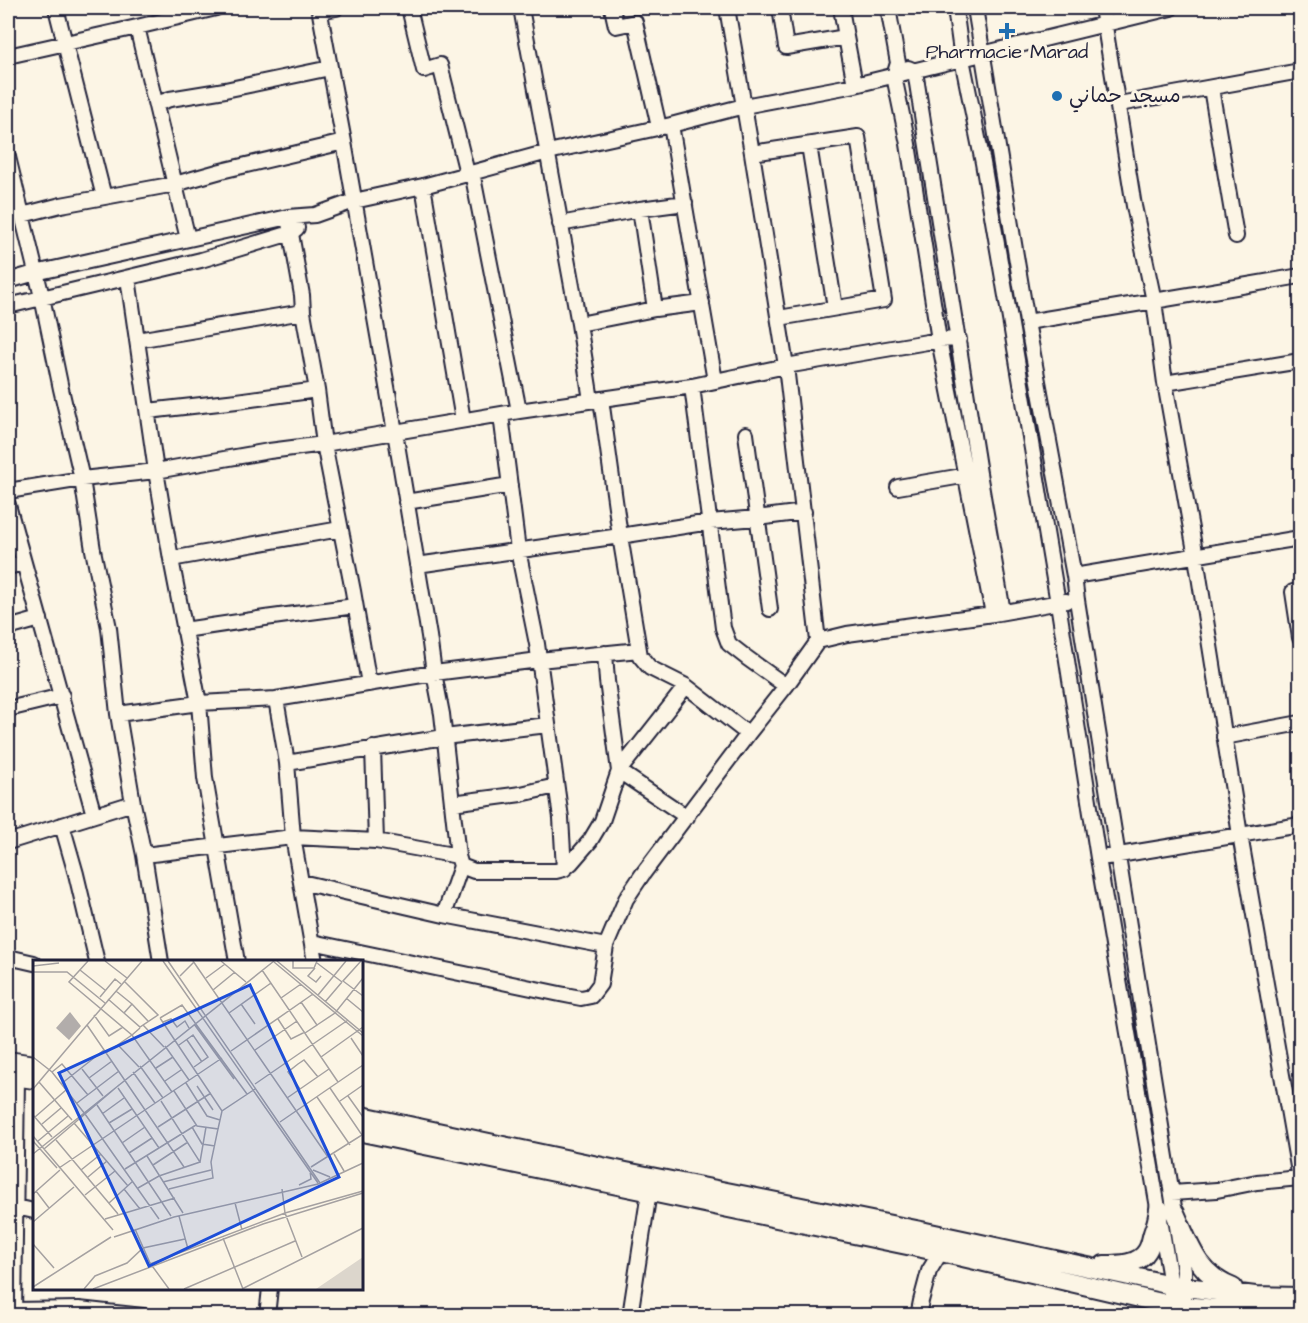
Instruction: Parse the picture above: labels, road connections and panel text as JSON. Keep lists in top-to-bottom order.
{
  "places": {
    "health": ["Pharmacie Marad"],
    "other": ["مسجد حماني"]
  }
}
